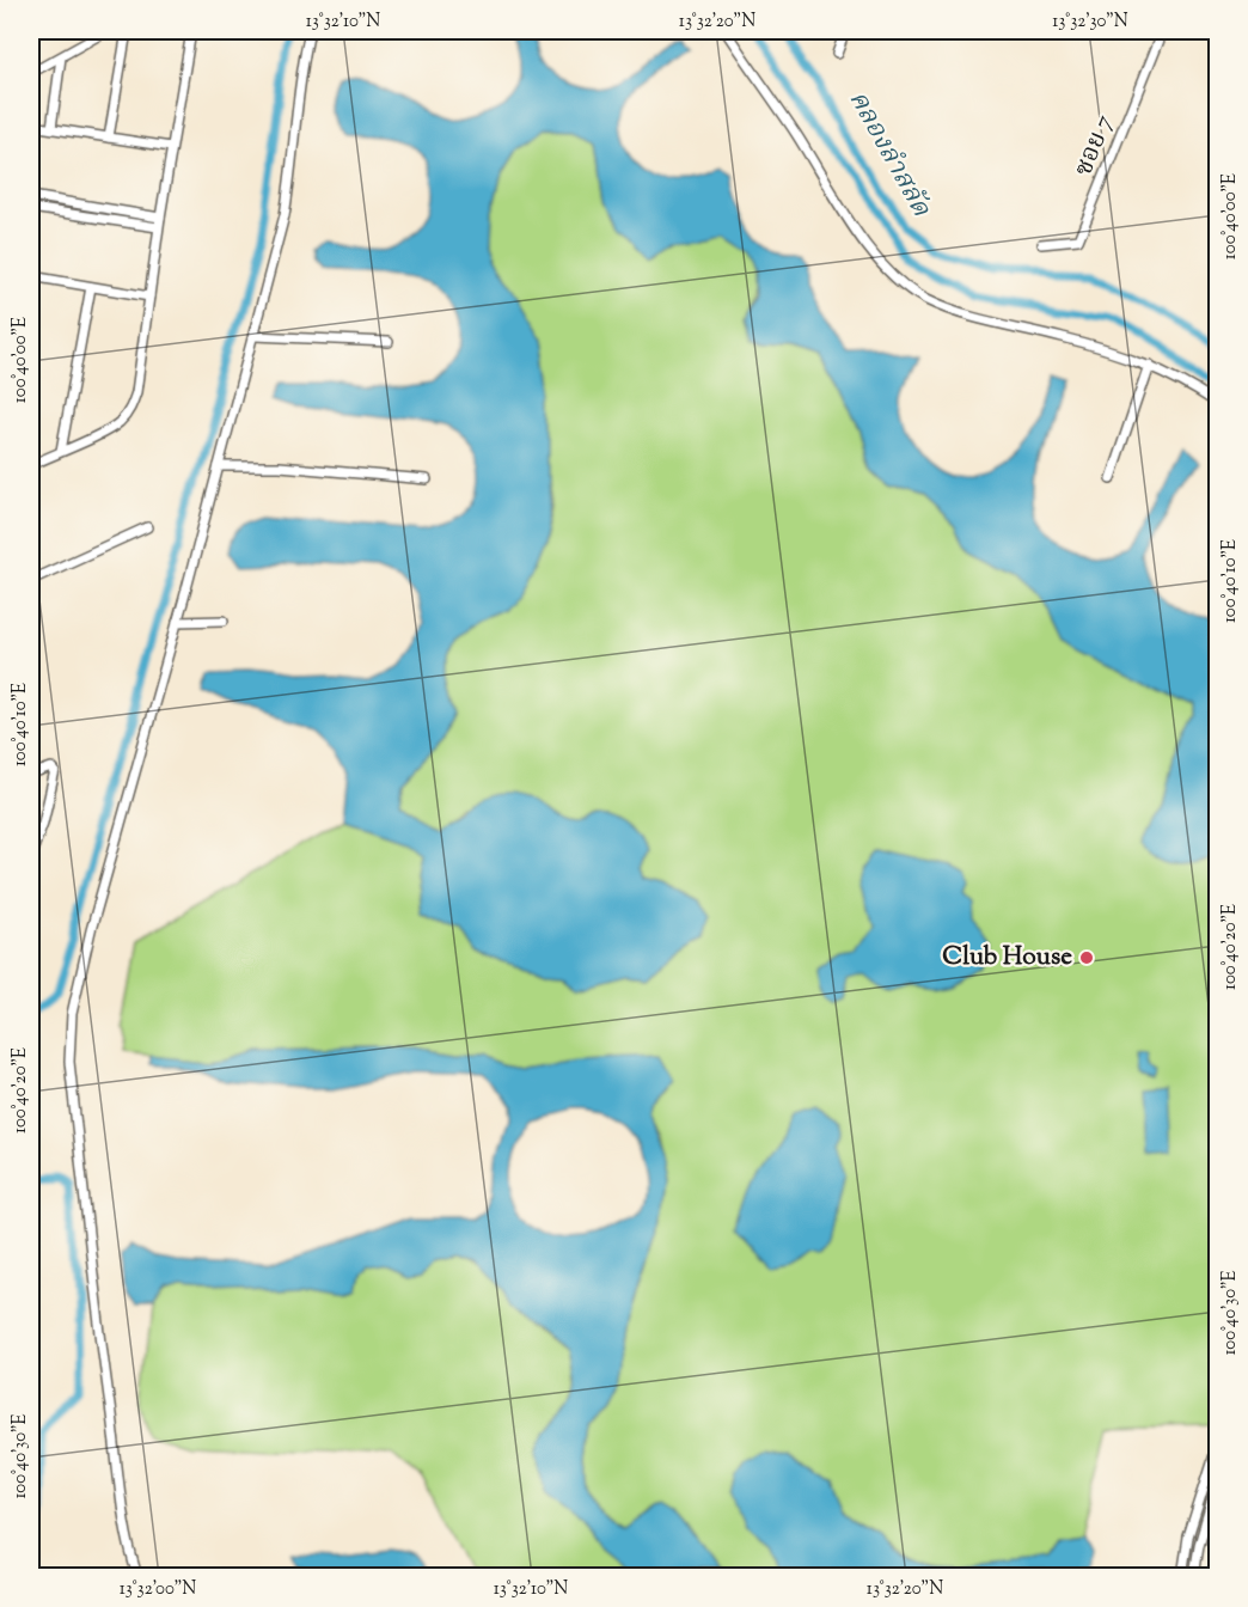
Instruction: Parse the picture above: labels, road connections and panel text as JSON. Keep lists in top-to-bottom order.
{
  "streets": {
    "street": ["ซอย 7"]
  },
  "water": ["คลองลำสลัด"],
  "places": ["Club House"],
  "coordinates": [
    "13°32'10\"N",
    "13°32'20\"N",
    "13°32'30\"N",
    "100°40'00\"E",
    "100°40'10\"E",
    "100°40'20\"E",
    "100°40'30\"E",
    "13°32'00\"N"
  ]
}
